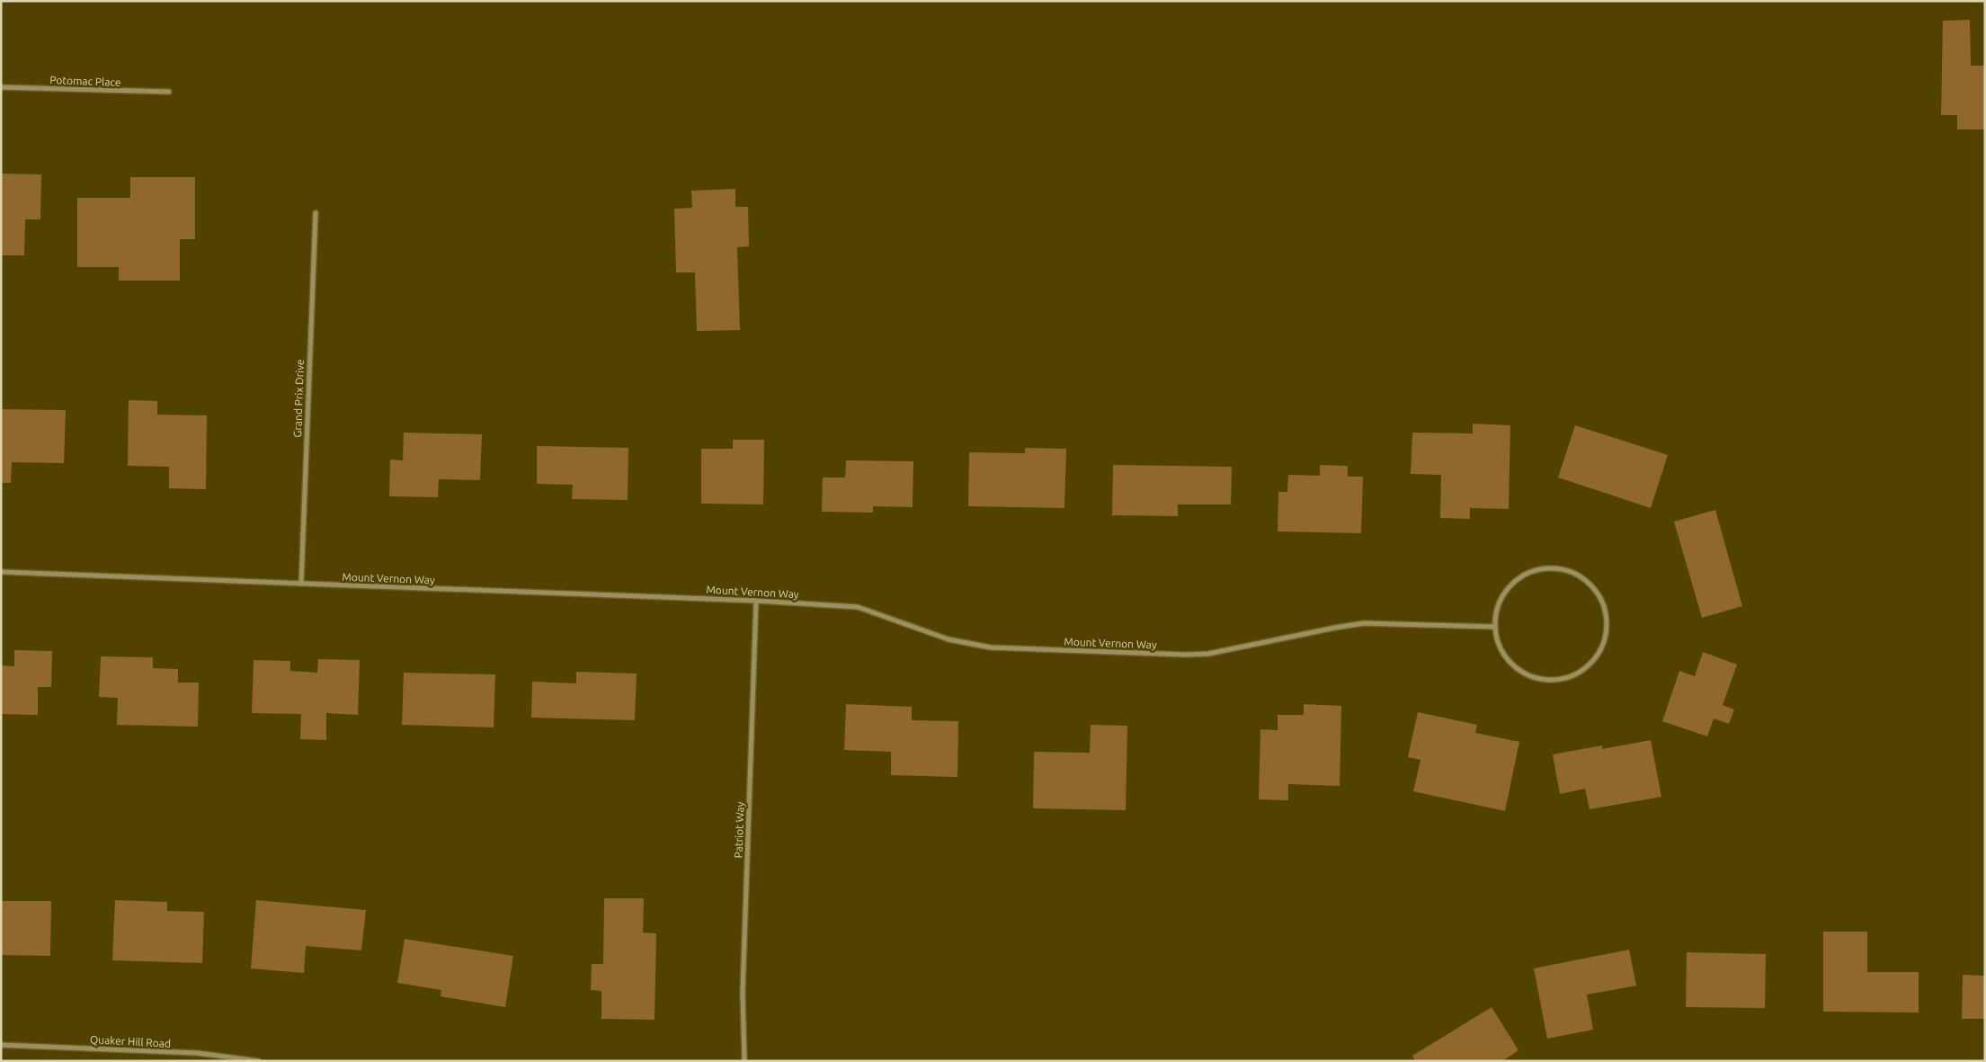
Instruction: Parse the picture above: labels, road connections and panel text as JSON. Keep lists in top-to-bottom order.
{
  "streets": {
    "street": [
      "Potomac Place",
      "Grand Prix Drive",
      "Mount Vernon Way",
      "Patriot Way",
      "Quaker Hill Road"
    ]
  },
  "crossings": [
    ["Grand Prix Drive", "Mount Vernon Way"],
    ["Mount Vernon Way", "Patriot Way"]
  ]
}
